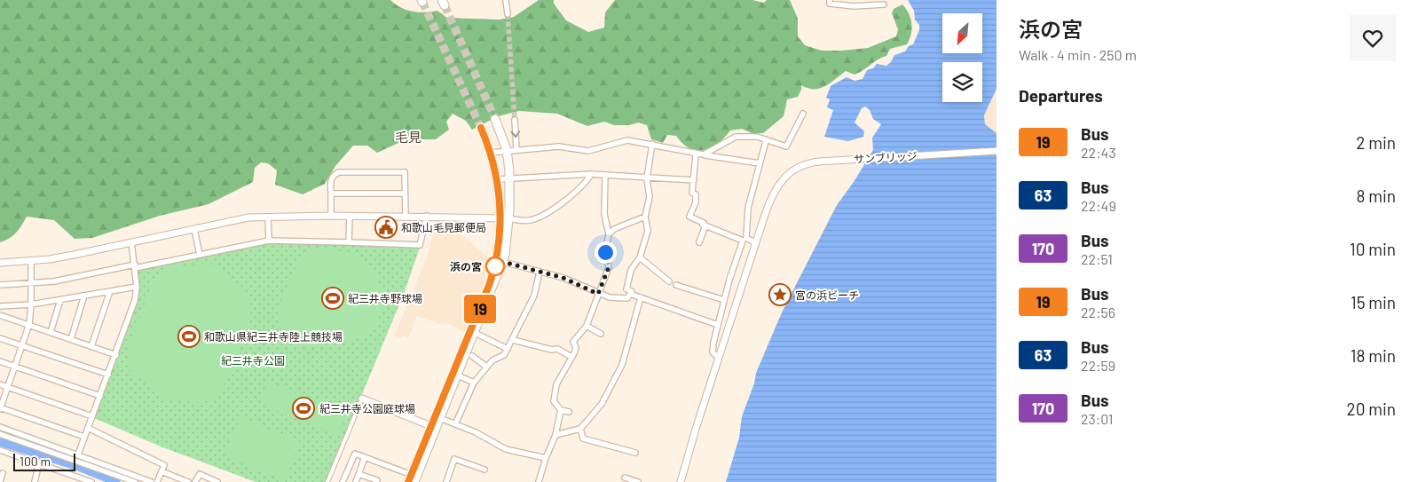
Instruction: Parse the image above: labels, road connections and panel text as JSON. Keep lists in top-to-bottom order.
{
  "streets": {
    "street": ["サンブリッジ"]
  },
  "districts": ["毛見"],
  "parks": ["紀三井寺公園"],
  "places": {
    "public building": ["和歌山毛見郵便局"],
    "other": ["浜の宮"],
    "place": ["宮の浜ビーチ"],
    "sports": ["紀三井寺野球場", "和歌山県紀三井寺陸上競技場", "紀三井寺公園庭球場"]
  },
  "lines": ["bus line 19"],
  "scale_bar": "100 m",
  "north": "bottom left",
  "page": {
    "on_map": "19",
    "heading": [
      ["浜の宮", "Walk · 4 min · 250 m"],
      "Departures"
    ],
    "list": [
      {
        "mark": "19",
        "name": "Bus",
        "note": "22:43",
        "value": "2 min"
      },
      {
        "mark": "63",
        "name": "Bus",
        "note": "22:49",
        "value": "8 min"
      },
      {
        "mark": "170",
        "name": "Bus",
        "note": "22:51",
        "value": "10 min"
      },
      {
        "mark": "19",
        "name": "Bus",
        "note": "22:56",
        "value": "15 min"
      },
      {
        "mark": "63",
        "name": "Bus",
        "note": "22:59",
        "value": "18 min"
      },
      {
        "mark": "170",
        "name": "Bus",
        "note": "23:01",
        "value": "20 min"
      }
    ],
    "scale": "100 m"
  }
}
